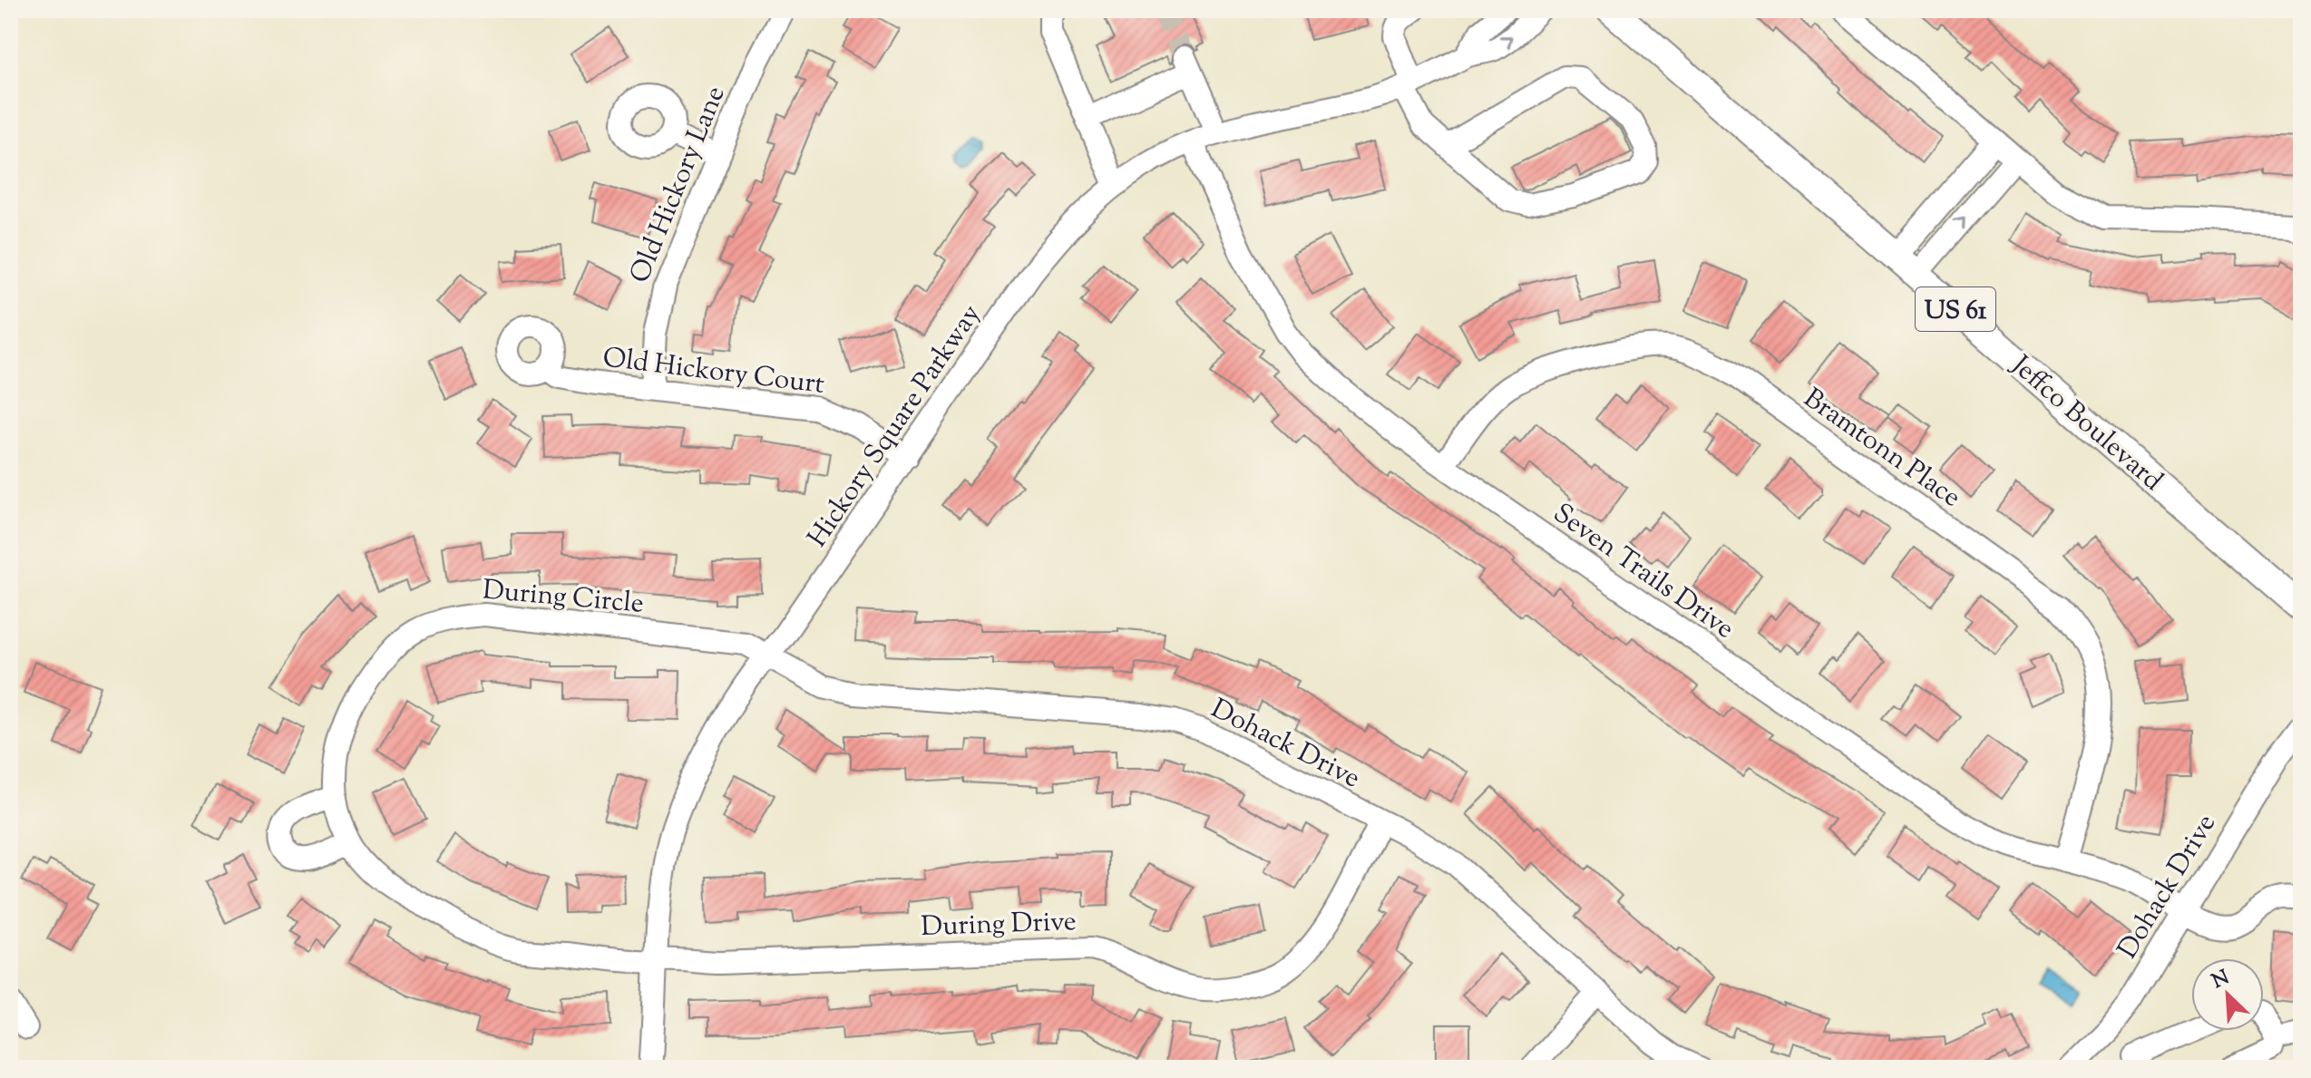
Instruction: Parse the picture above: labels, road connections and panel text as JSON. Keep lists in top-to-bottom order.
{
  "streets": {
    "main road": ["US 61", "Jeffco Boulevard"],
    "street": [
      "Old Hickory Lane",
      "Old Hickory Court",
      "Hickory Square Parkway",
      "Bramtonn Place",
      "Seven Trails Drive",
      "During Circle",
      "Dohack Drive",
      "During Drive"
    ]
  },
  "crossings": [
    ["Old Hickory Lane", "Old Hickory Court"],
    ["Old Hickory Court", "Hickory Square Parkway"],
    ["Hickory Square Parkway", "Seven Trails Drive"],
    ["Hickory Square Parkway", "During Circle"],
    ["Hickory Square Parkway", "Dohack Drive"],
    ["Hickory Square Parkway", "During Drive"],
    ["Bramtonn Place", "Seven Trails Drive"],
    ["Seven Trails Drive", "Dohack Drive"],
    ["During Circle", "Dohack Drive"],
    ["During Circle", "During Drive"],
    ["Dohack Drive", "During Drive"]
  ],
  "north": "top left"
}
